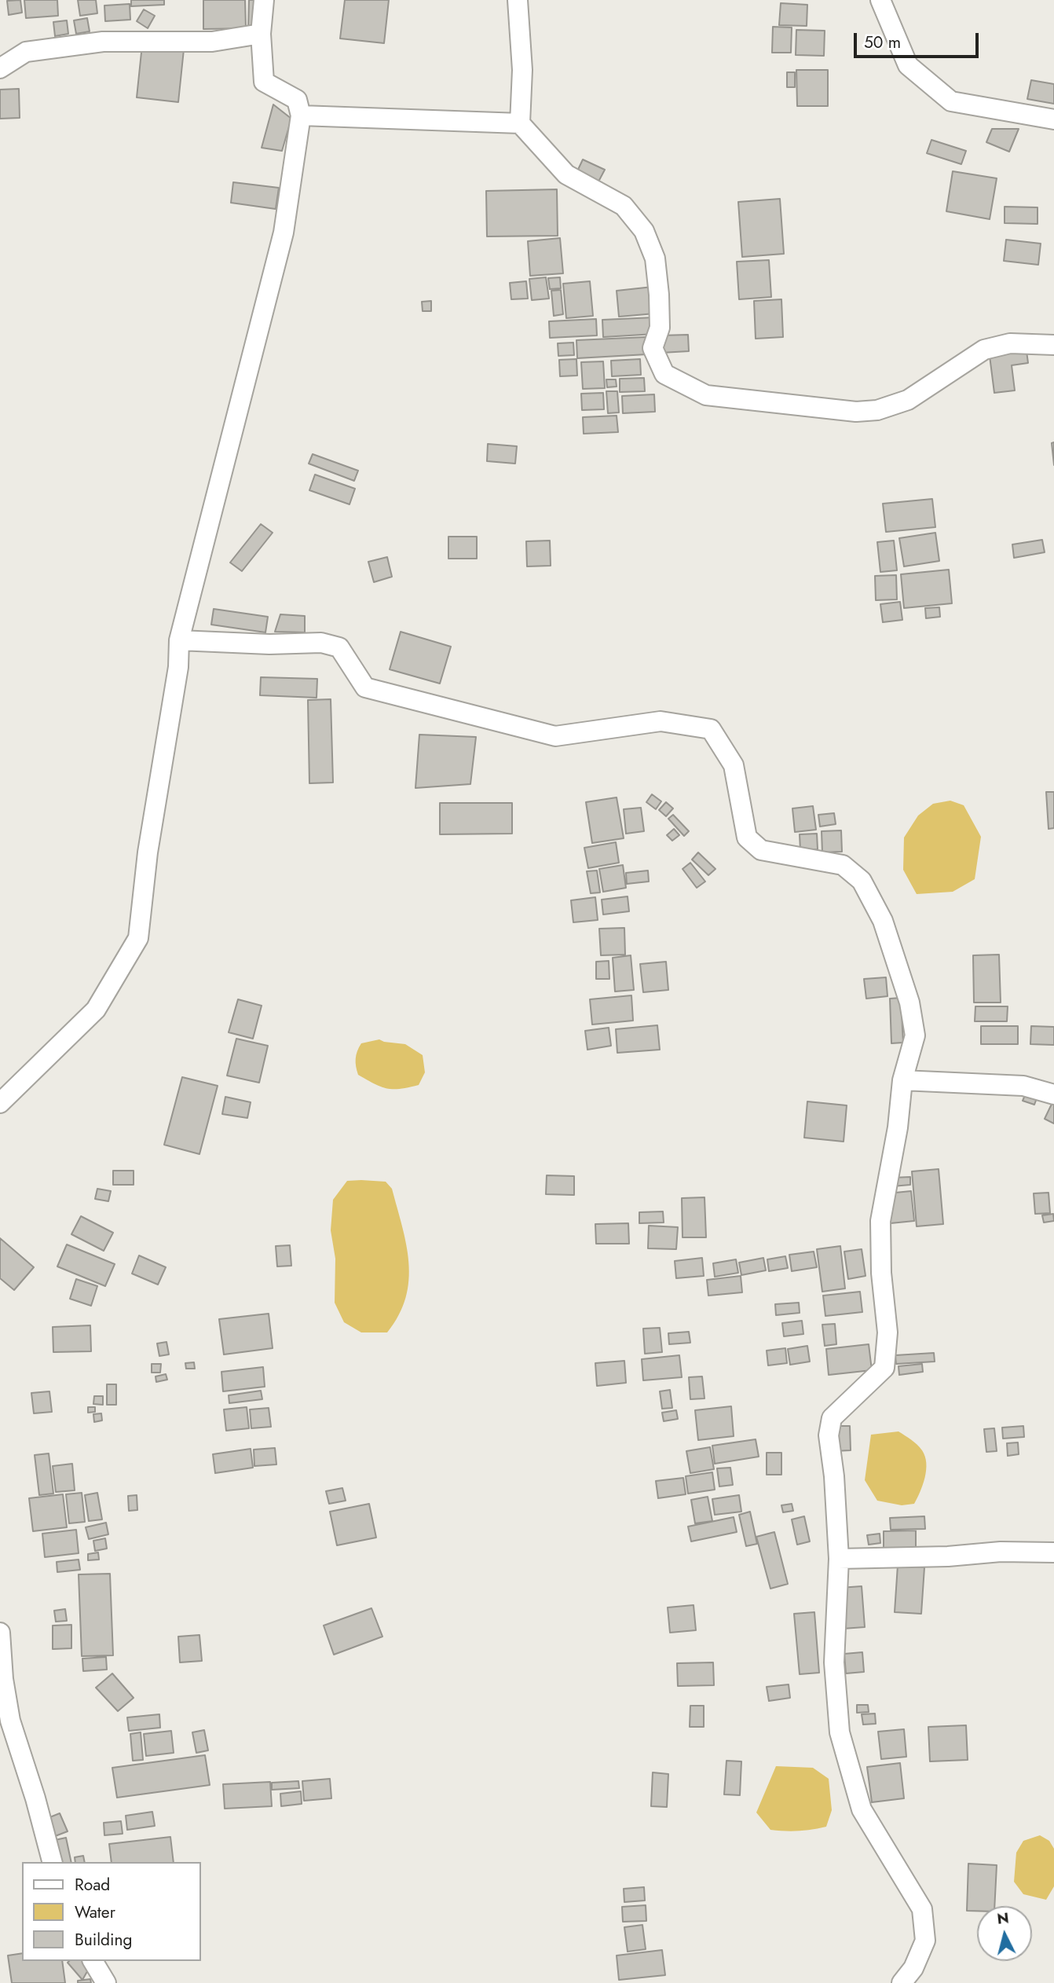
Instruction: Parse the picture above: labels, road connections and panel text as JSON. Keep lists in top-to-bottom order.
{
  "legend": ["Road", "Water", "Building"],
  "scale_bar": "50 m",
  "north": "top"
}
